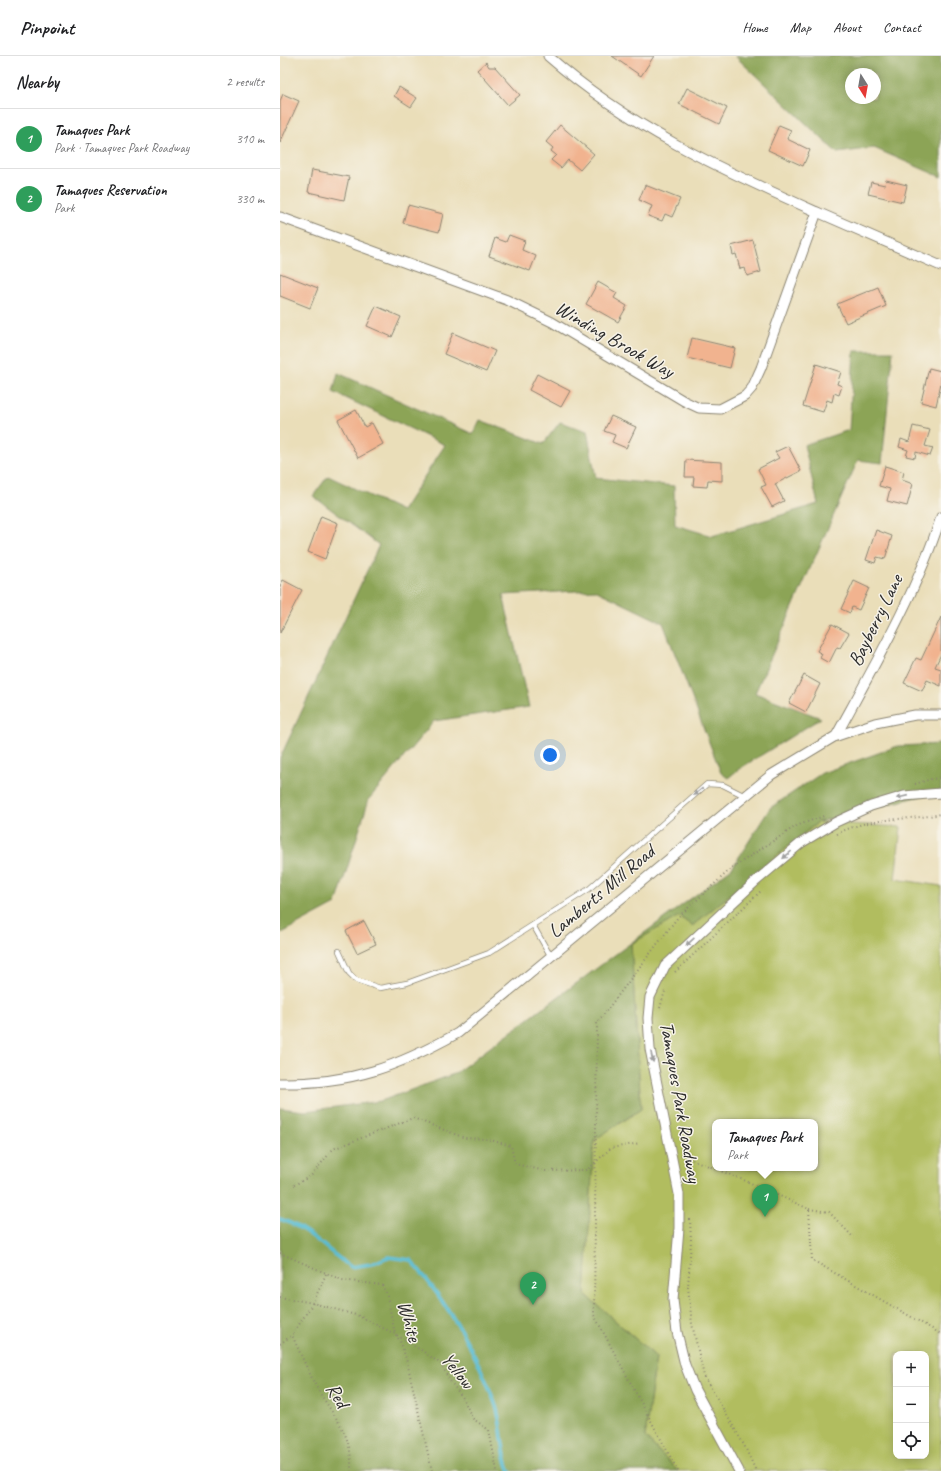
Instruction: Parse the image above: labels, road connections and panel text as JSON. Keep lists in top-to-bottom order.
{
  "streets": {
    "street": [
      "Winding Brook Way",
      "Bayberry Lane",
      "Lamberts Mill Road",
      "Tamaques Park Roadway"
    ],
    "path": ["White", "Yellow", "Red"]
  },
  "crossings": [
    ["Bayberry Lane", "Lamberts Mill Road"],
    ["White", "Yellow"]
  ],
  "one_way": ["Tamaques Park Roadway"],
  "north": "bottom",
  "page": {
    "header": "Pinpoint",
    "nav": [
      "Home",
      "Map",
      "About",
      "Contact"
    ],
    "heading": ["Nearby", "2 results"],
    "list": [
      {
        "mark": "1",
        "name": "Tamaques Park",
        "note": "Park · Tamaques Park Roadway",
        "value": "310 m"
      },
      {
        "mark": "2",
        "name": "Tamaques Reservation",
        "note": "Park",
        "value": "330 m"
      }
    ],
    "popup": ["Tamaques Park", "Park"],
    "pins": ["1", "2"],
    "map_buttons": ["+", "−"]
  }
}
